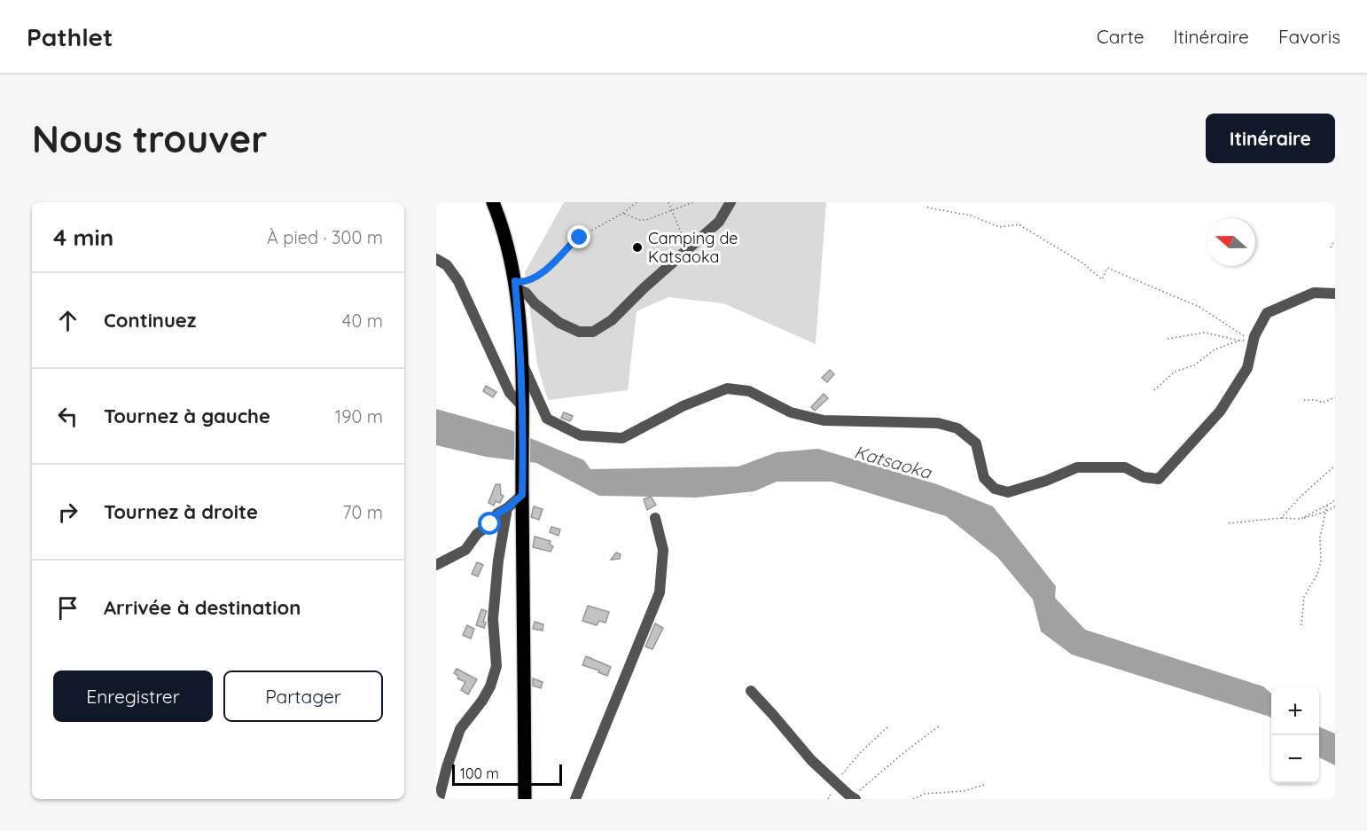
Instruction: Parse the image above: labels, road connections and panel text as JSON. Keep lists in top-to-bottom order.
{
  "water": ["Katsaoka"],
  "places": ["Camping de Katsaoka"],
  "scale_bar": "100 m",
  "north": "left",
  "page": {
    "header": "Pathlet",
    "nav": ["Carte", "Itinéraire", "Favoris"],
    "buttons": [
      "Itinéraire",
      ["Enregistrer", "Partager"]
    ],
    "title": "Nous trouver",
    "heading": ["4 min", "À pied · 300 m"],
    "list": [
      ["Continuez", "40 m"],
      ["Tournez à gauche", "190 m"],
      ["Tournez à droite", "70 m"],
      "Arrivée à destination"
    ],
    "map_buttons": ["+", "−"],
    "scale": "100 m"
  }
}
